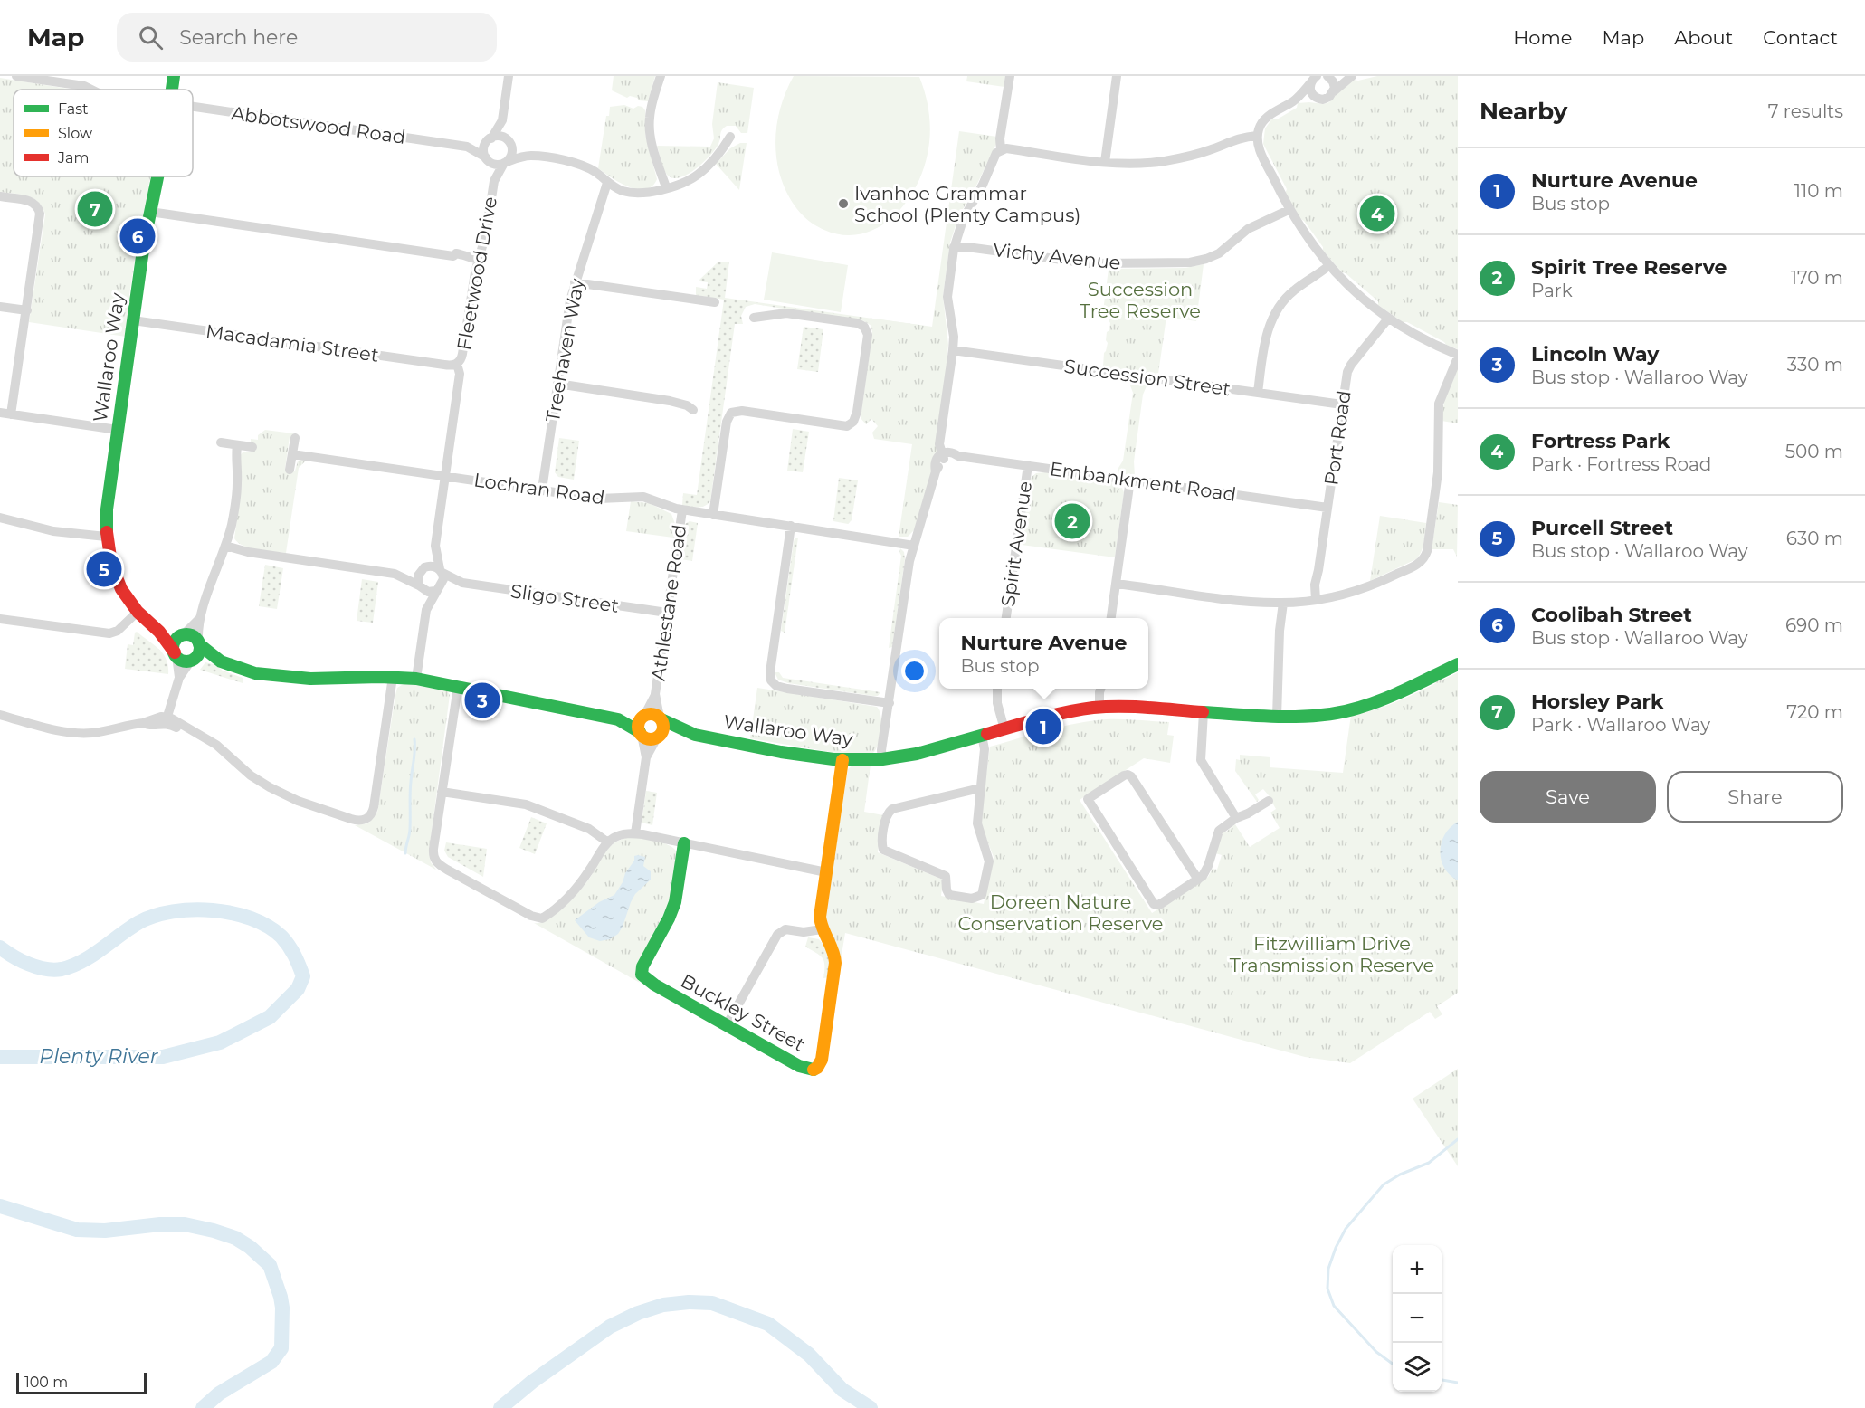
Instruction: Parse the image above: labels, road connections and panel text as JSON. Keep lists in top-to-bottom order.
{
  "streets": {
    "street": [
      "Abbotswood Road",
      "Vichy Avenue",
      "Fleetwood Drive",
      "Macadamia Street",
      "Treehaven Way",
      "Wallaroo Way",
      "Succession Street",
      "Port Road",
      "Embankment Road",
      "Lochran Road",
      "Spirit Avenue",
      "Sligo Street",
      "Athlestane Road",
      "Buckley Street"
    ]
  },
  "crossings": [
    ["Abbotswood Road", "Fleetwood Drive"],
    ["Fleetwood Drive", "Macadamia Street"],
    ["Fleetwood Drive", "Lochran Road"],
    ["Fleetwood Drive", "Sligo Street"],
    ["Macadamia Street", "Wallaroo Way"],
    ["Treehaven Way", "Lochran Road"],
    ["Wallaroo Way", "Athlestane Road"],
    ["Wallaroo Way", "Buckley Street"],
    ["Succession Street", "Port Road"],
    ["Port Road", "Embankment Road"],
    ["Embankment Road", "Spirit Avenue"],
    ["Lochran Road", "Athlestane Road"],
    ["Sligo Street", "Athlestane Road"]
  ],
  "water": ["Plenty River"],
  "parks": ["Succession Tree Reserve", "Doreen Nature Conservation Reserve", "Fitzwilliam Drive Transmission Reserve"],
  "places": ["Ivanhoe Grammar School (Plenty Campus)"],
  "legend": ["Fast", "Slow", "Jam"],
  "scale_bar": "100 m",
  "page": {
    "header": "Map",
    "search": "Search here",
    "nav": [
      "Home",
      "Map",
      "About",
      "Contact"
    ],
    "heading": ["Nearby", "7 results"],
    "list": [
      {
        "mark": "1",
        "name": "Nurture Avenue",
        "note": "Bus stop",
        "value": "110 m"
      },
      {
        "mark": "2",
        "name": "Spirit Tree Reserve",
        "note": "Park",
        "value": "170 m"
      },
      {
        "mark": "3",
        "name": "Lincoln Way",
        "note": "Bus stop · Wallaroo Way",
        "value": "330 m"
      },
      {
        "mark": "4",
        "name": "Fortress Park",
        "note": "Park · Fortress Road",
        "value": "500 m"
      },
      {
        "mark": "5",
        "name": "Purcell Street",
        "note": "Bus stop · Wallaroo Way",
        "value": "630 m"
      },
      {
        "mark": "6",
        "name": "Coolibah Street",
        "note": "Bus stop · Wallaroo Way",
        "value": "690 m"
      },
      {
        "mark": "7",
        "name": "Horsley Park",
        "note": "Park · Wallaroo Way",
        "value": "720 m"
      }
    ],
    "pins": [
      "7",
      "4",
      "6",
      "2",
      "5",
      "3",
      "1"
    ],
    "popup": ["Nurture Avenue", "Bus stop"],
    "buttons": ["Save", "Share"],
    "map_buttons": ["+", "−"],
    "scale": "100 m"
  }
}
